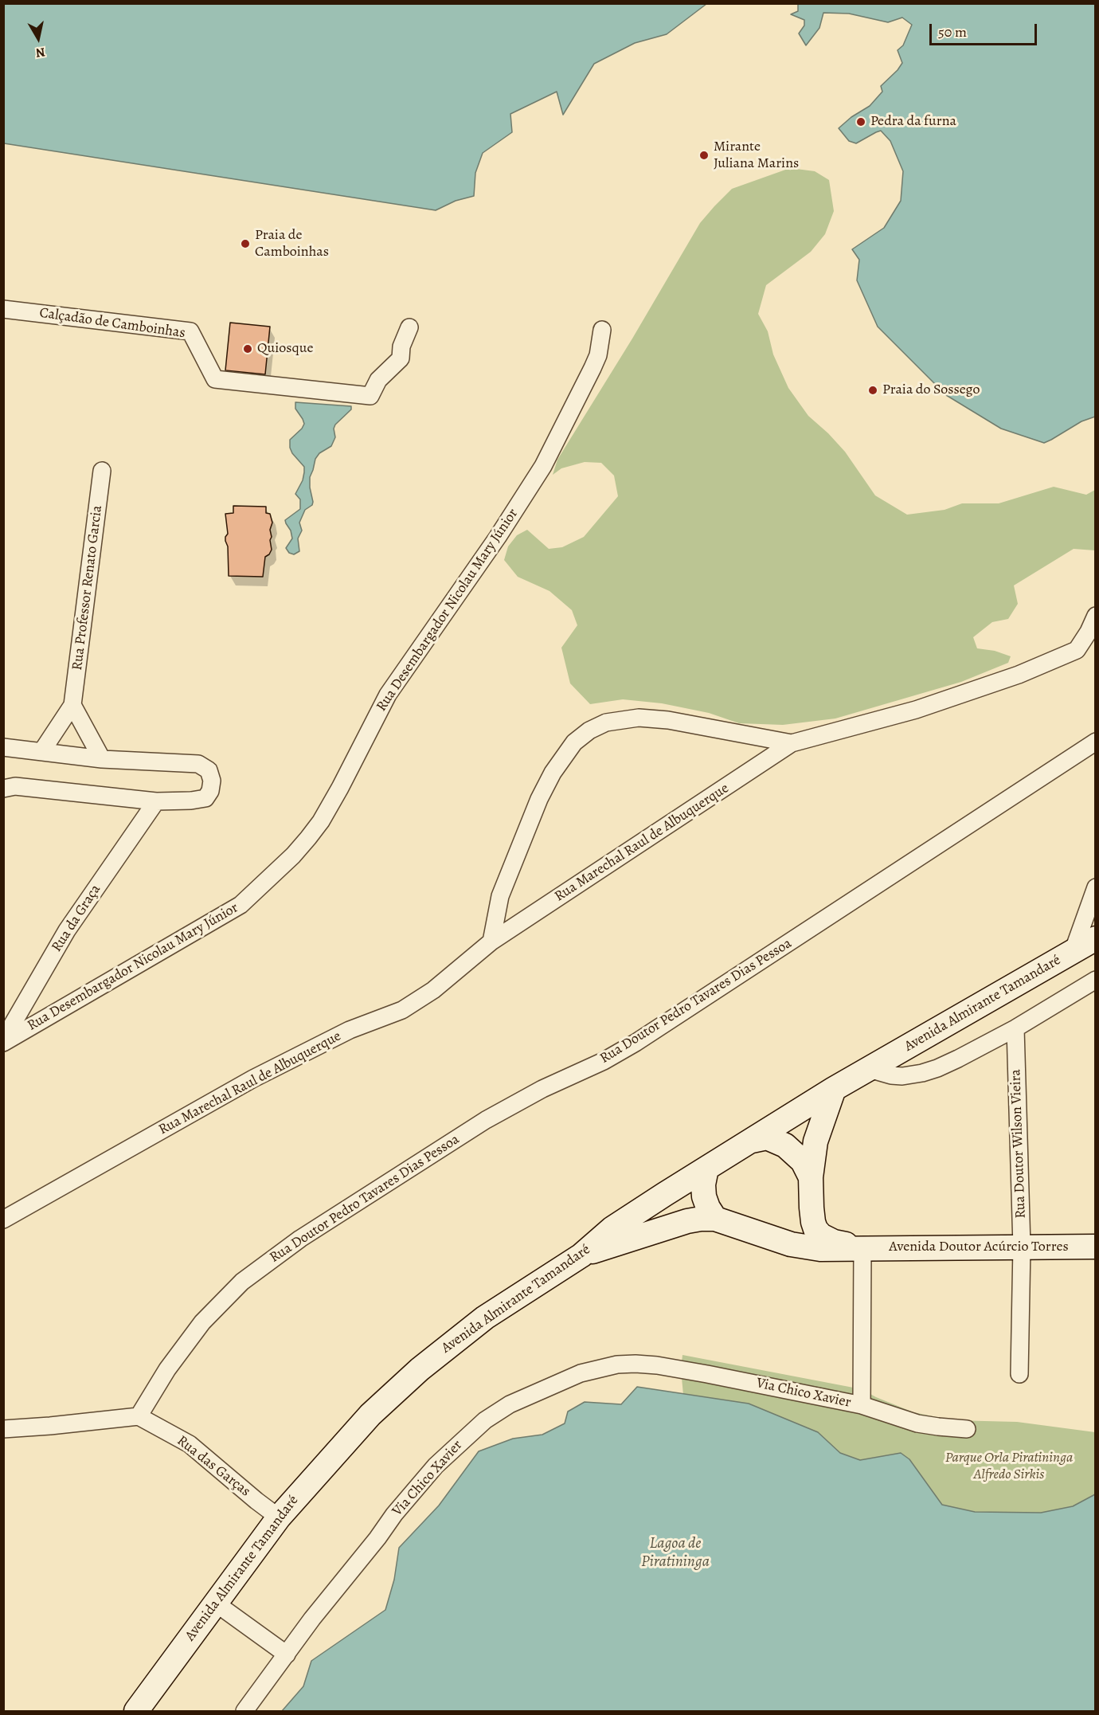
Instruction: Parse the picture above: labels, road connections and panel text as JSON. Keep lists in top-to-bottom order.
{
  "streets": {
    "street": [
      "Calçadão de Camboinhas",
      "Rua Professor Renato Garcia",
      "Rua Desembargador Nicolau Mary Júnior",
      "Rua Marechal Raul de Albuquerque",
      "Rua da Graça",
      "Rua Doutor Pedro Tavares Dias Pessoa",
      "Avenida Almirante Tamandaré",
      "Rua Doutor Wilson Vieira",
      "Avenida Doutor Acúrcio Torres",
      "Via Chico Xavier",
      "Rua das Garças"
    ]
  },
  "crossings": [
    ["Rua Desembargador Nicolau Mary Júnior", "Rua da Graça"],
    ["Rua Doutor Pedro Tavares Dias Pessoa", "Rua das Garças"],
    ["Avenida Almirante Tamandaré", "Rua Doutor Wilson Vieira"],
    ["Avenida Almirante Tamandaré", "Avenida Doutor Acúrcio Torres"],
    ["Avenida Almirante Tamandaré", "Rua das Garças"],
    ["Rua Doutor Wilson Vieira", "Avenida Doutor Acúrcio Torres"]
  ],
  "water": ["Lagoa de Piratininga"],
  "parks": ["Parque Orla Piratininga Alfredo Sirkis"],
  "places": [
    "Pedra da furna",
    "Mirante Juliana Marins",
    "Praia de Camboinhas",
    "Quiosque",
    "Praia do Sossego"
  ],
  "scale_bar": "50 m",
  "north": "bottom"
}
